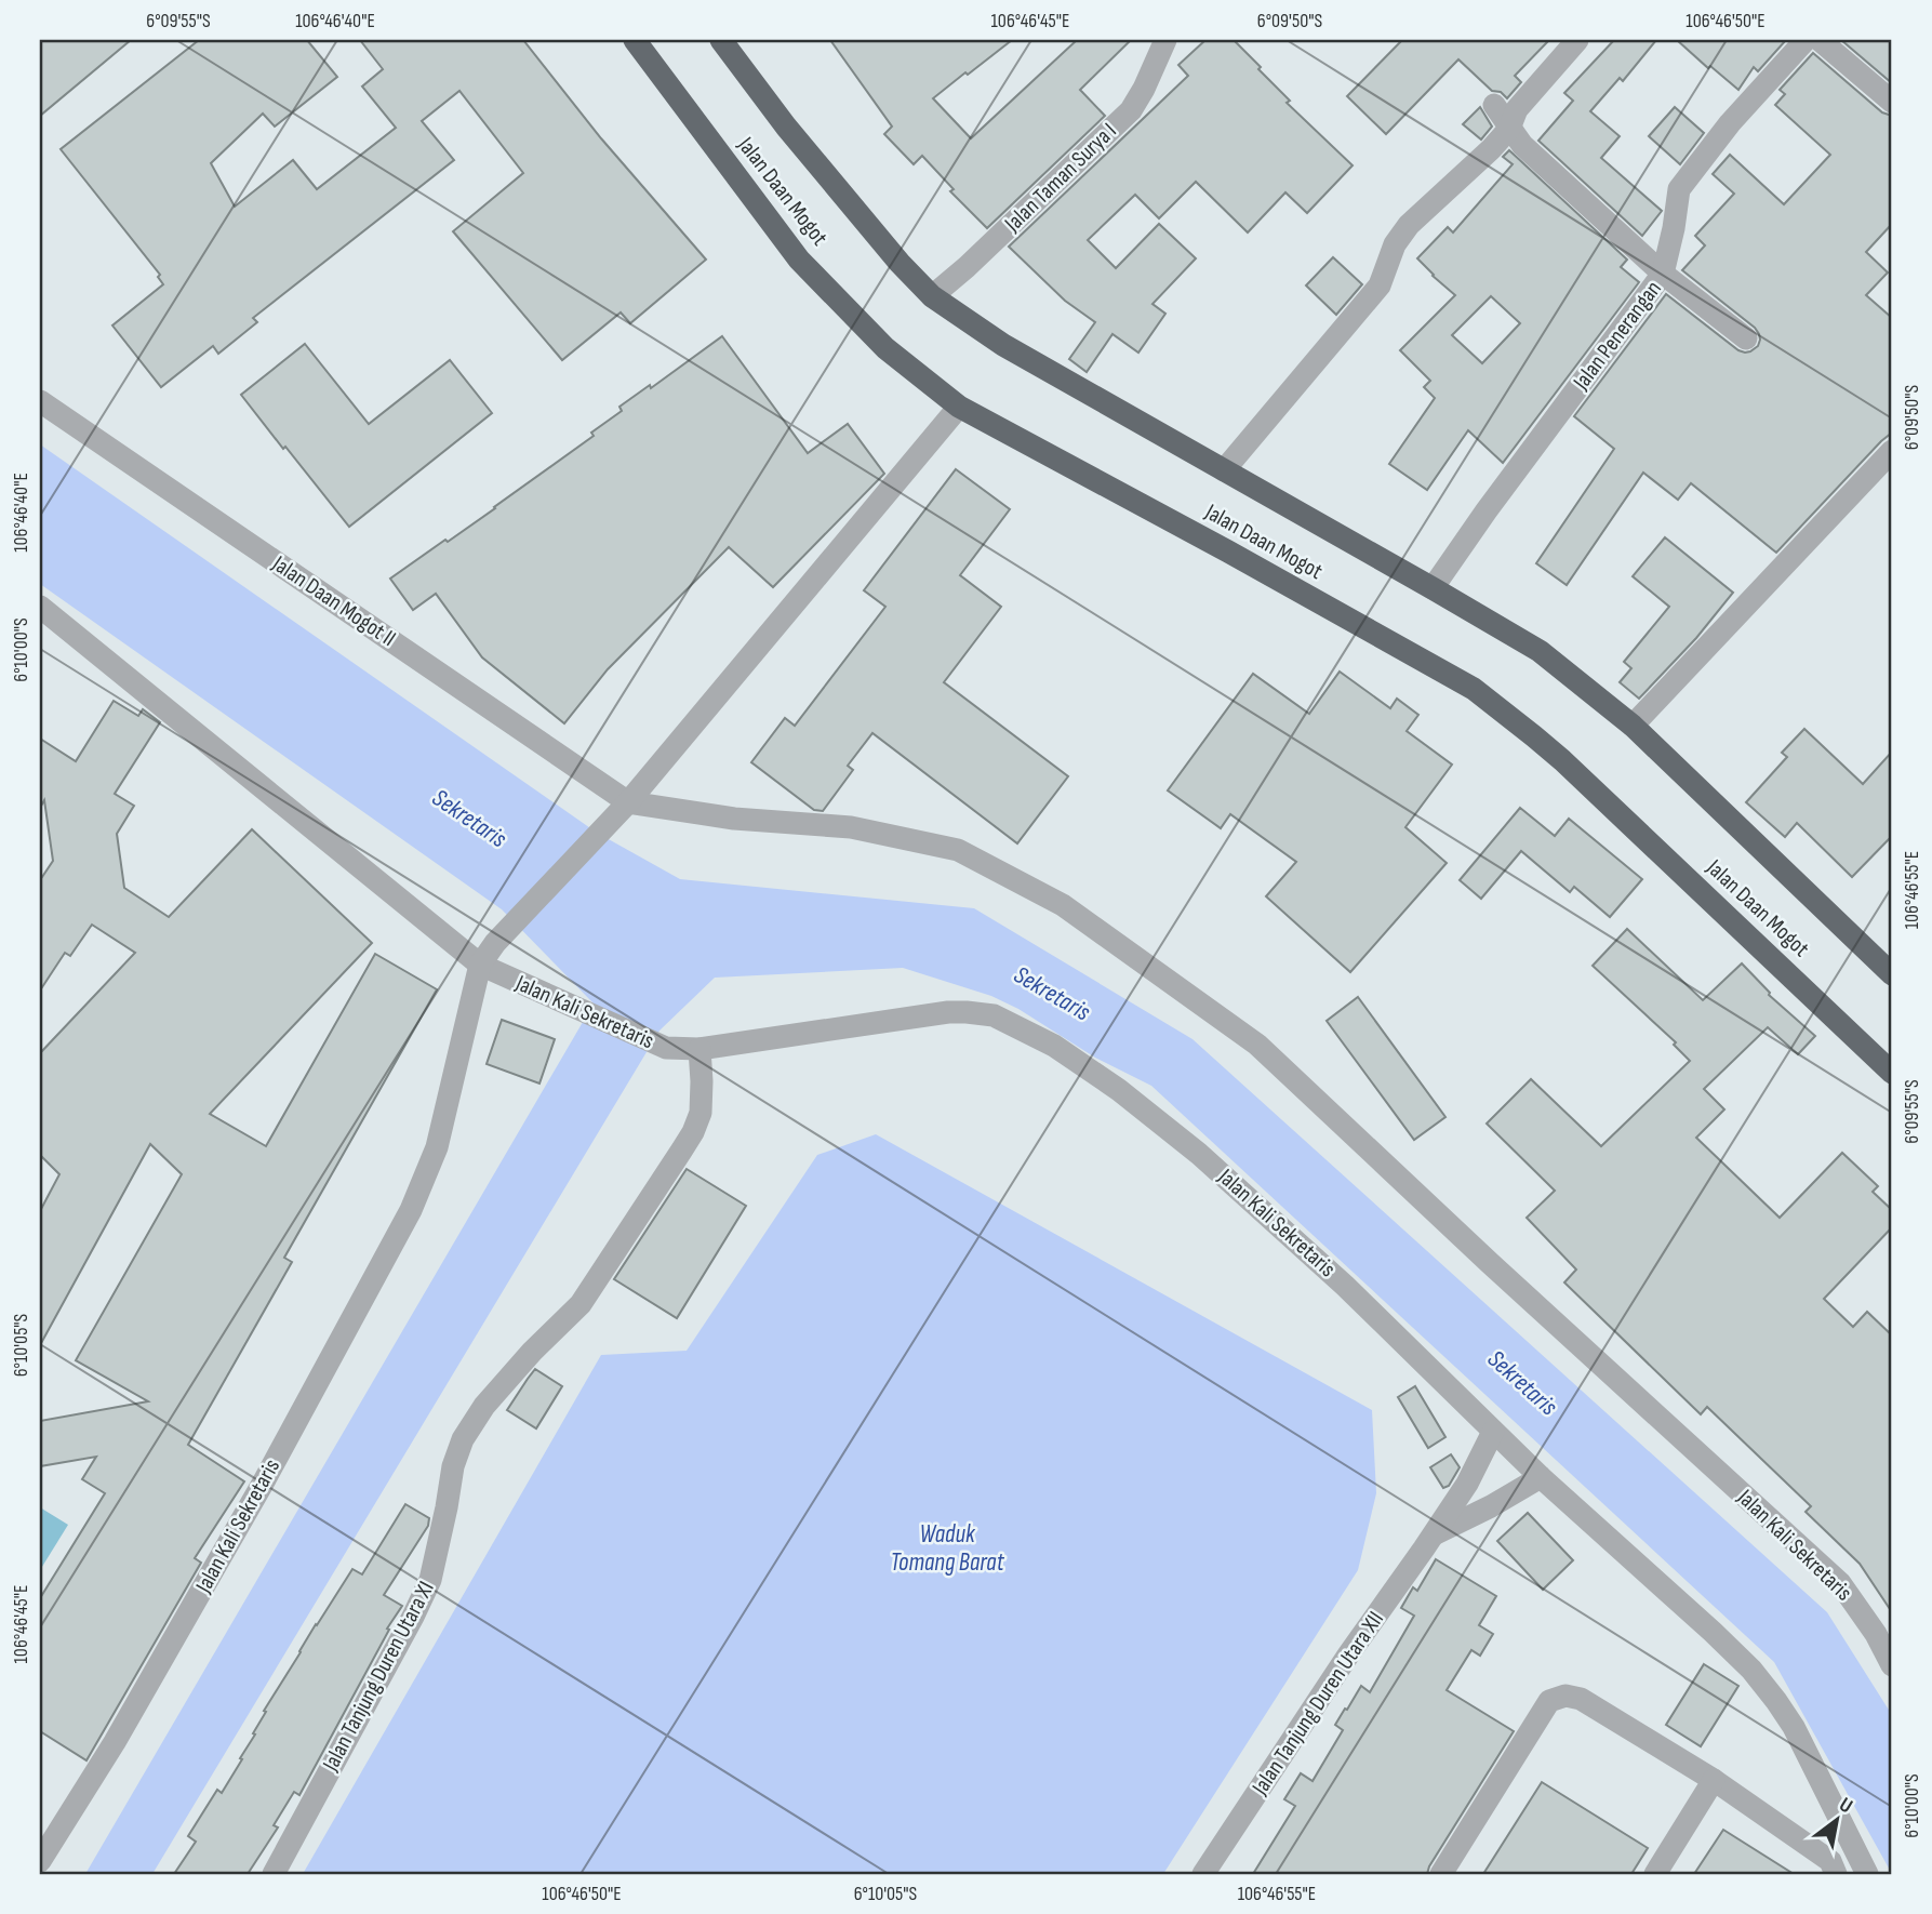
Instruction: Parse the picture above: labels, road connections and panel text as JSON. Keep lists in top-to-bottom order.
{
  "streets": {
    "highway": ["Jalan Daan Mogot"],
    "street": [
      "Jalan Taman Surya I",
      "Jalan Penerangan",
      "Jalan Daan Mogot II",
      "Jalan Kali Sekretaris",
      "Jalan Tanjung Duren Utara XI",
      "Jalan Tanjung Duren Utara XII"
    ]
  },
  "crossings": [
    ["Jalan Taman Surya I", "Jalan Daan Mogot"],
    ["Jalan Daan Mogot", "Jalan Penerangan"],
    ["Jalan Daan Mogot II", "Jalan Kali Sekretaris"],
    ["Jalan Kali Sekretaris", "Jalan Tanjung Duren Utara XI"],
    ["Jalan Kali Sekretaris", "Jalan Tanjung Duren Utara XII"]
  ],
  "water": ["Sekretaris", "Waduk Tomang Barat"],
  "north": "top right",
  "coordinates": [
    "6°09'55\"S",
    "106°46'40\"E",
    "106°46'45\"E",
    "6°09'50\"S",
    "106°46'50\"E",
    "6°10'00\"S",
    "106°46'55\"E",
    "6°10'05\"S"
  ]
}
